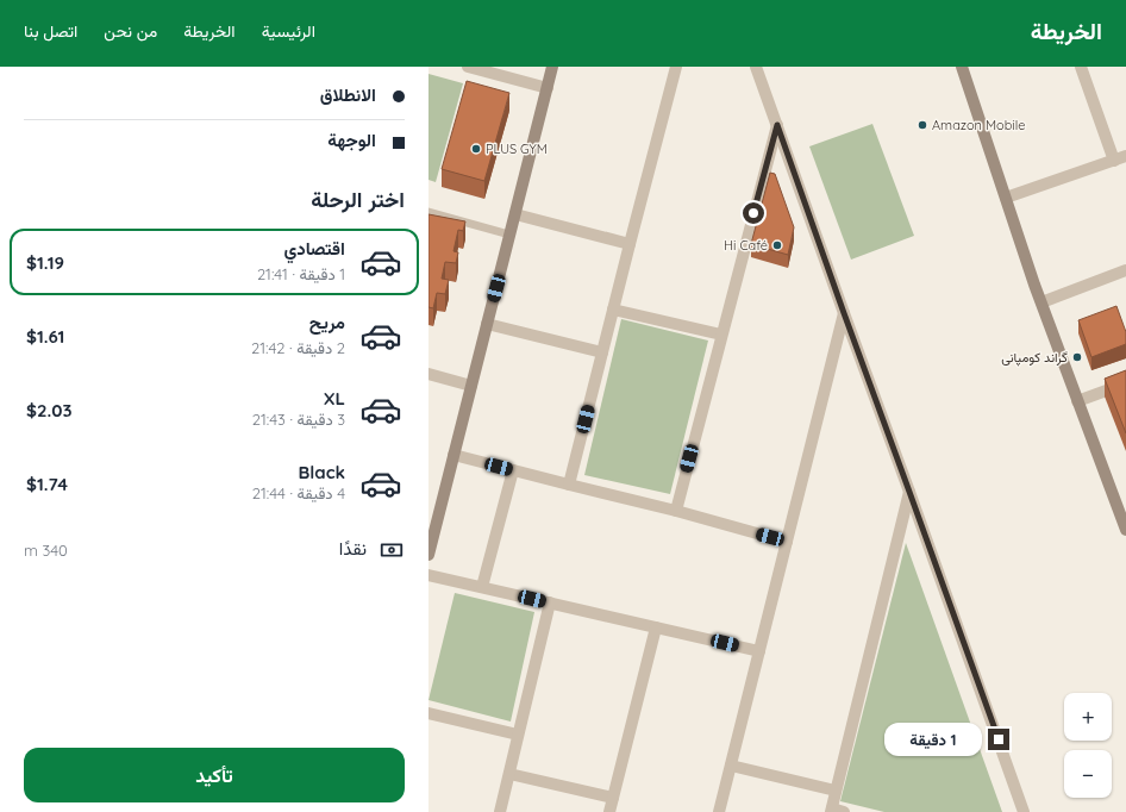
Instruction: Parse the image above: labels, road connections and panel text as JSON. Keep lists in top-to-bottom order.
{
  "places": [
    "Amazon Mobile",
    "PLUS GYM",
    "Hi Café",
    "گراند كومپانى"
  ],
  "page": {
    "header": "الخريطة",
    "nav": [
      "الرئيسية",
      "الخريطة",
      "من نحن",
      "اتصل بنا"
    ],
    "banner": ["الانطلاق", "الوجهة"],
    "heading": "اختر الرحلة",
    "list": [
      {
        "name": "اقتصادي",
        "note": "1 دقيقة · 21:41",
        "value": "$1.19"
      },
      {
        "name": "مريح",
        "note": "2 دقيقة · 21:42",
        "value": "$1.61"
      },
      {
        "name": "XL",
        "note": "3 دقيقة · 21:43",
        "value": "$2.03"
      },
      {
        "name": "Black",
        "note": "4 دقيقة · 21:44",
        "value": "$1.74"
      }
    ],
    "pay": ["نقدًا", "340 m"],
    "map_buttons": ["+", "−"],
    "bubble": "1 دقيقة",
    "buttons": "تأكيد"
  }
}
